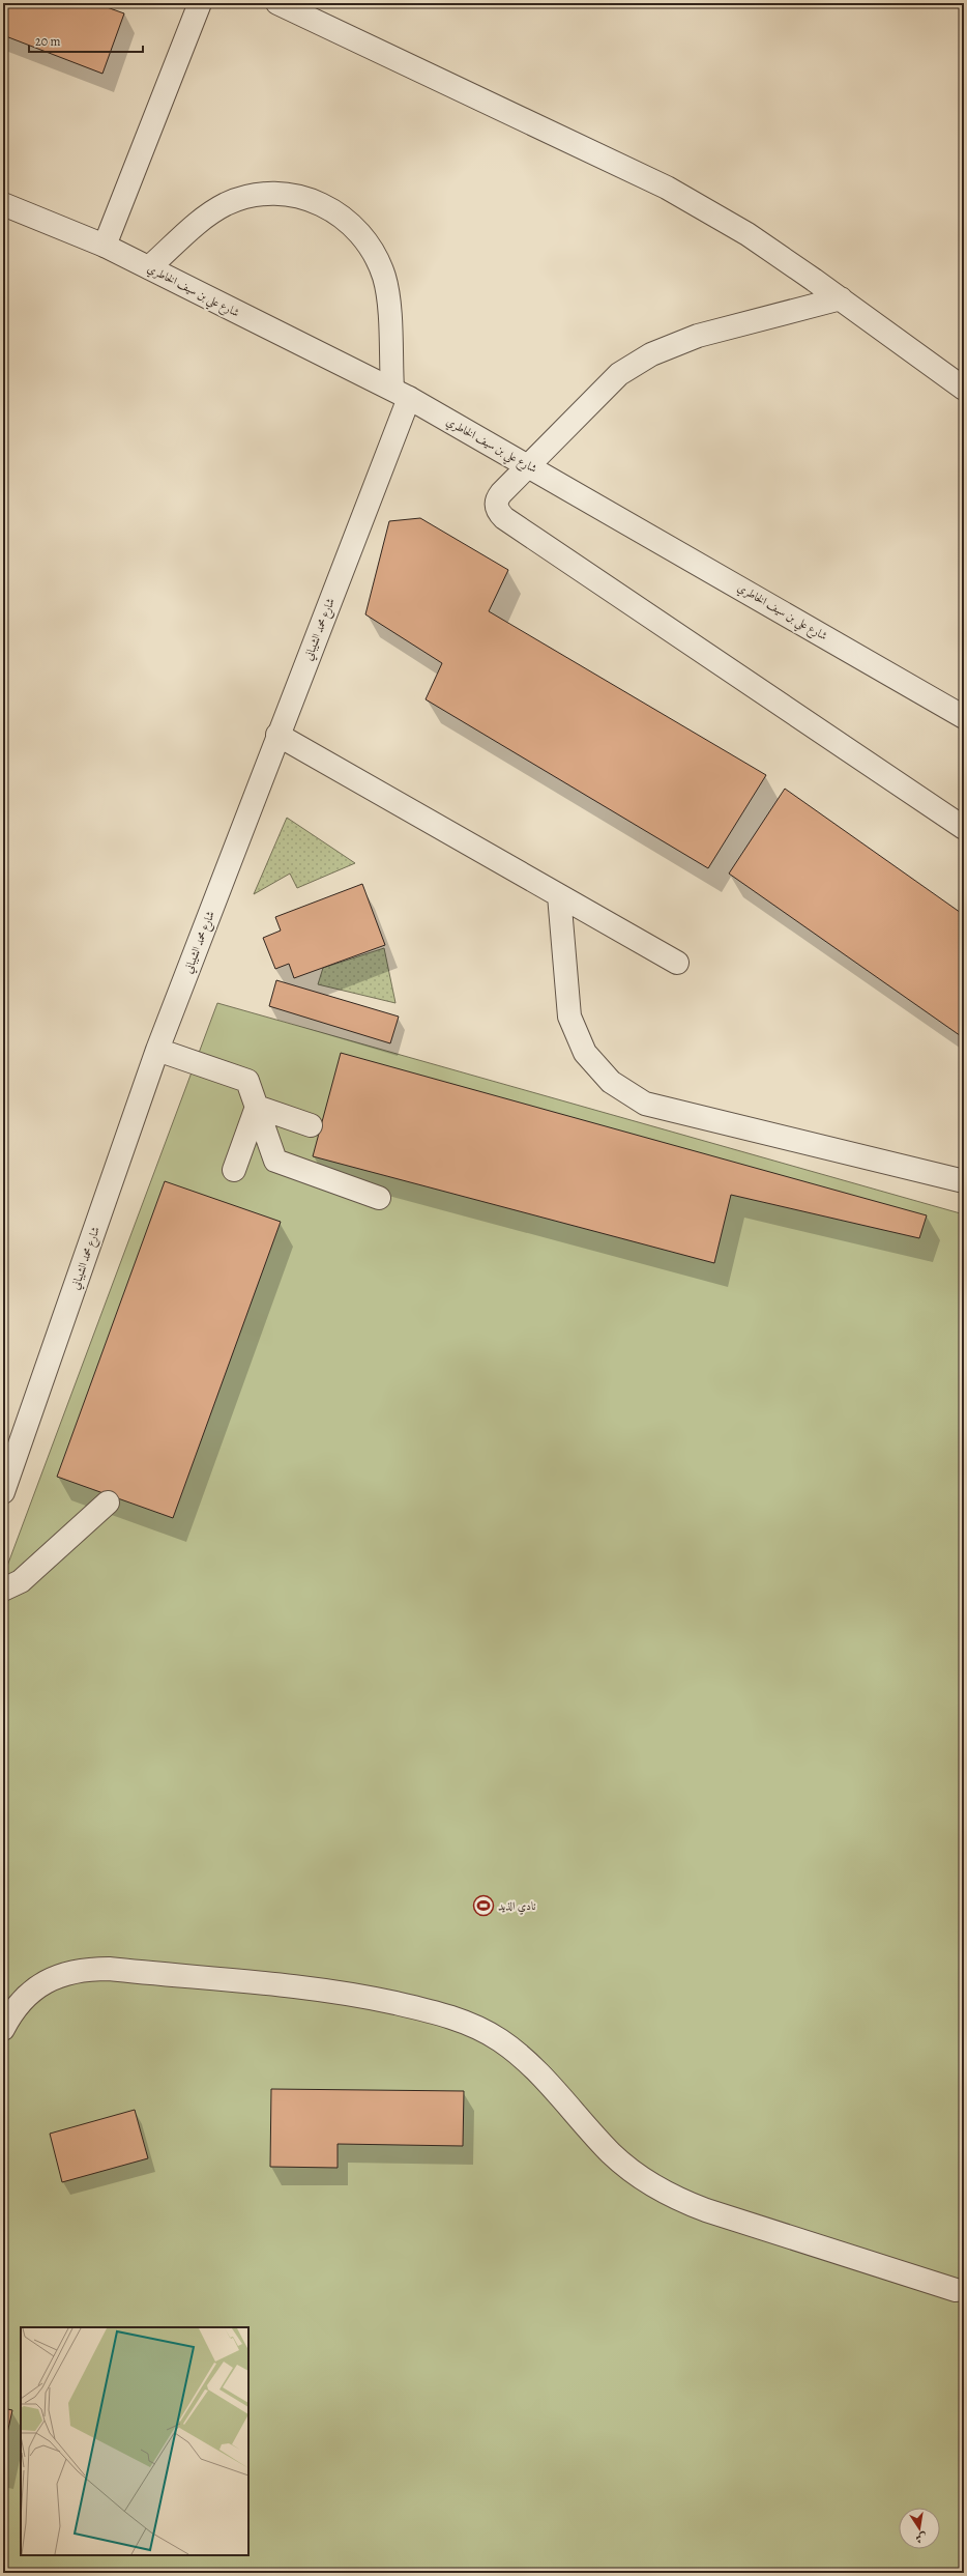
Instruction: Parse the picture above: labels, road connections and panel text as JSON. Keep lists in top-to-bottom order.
{
  "streets": {
    "street": ["شارع علي بن سيف الخاطري", "شارع محمد الشيباني"]
  },
  "crossings": [
    ["شارع علي بن سيف الخاطري", "شارع محمد الشيباني"]
  ],
  "places": {
    "sports": ["نادي الذيد"]
  },
  "scale_bar": "20 m",
  "north": "bottom"
}
